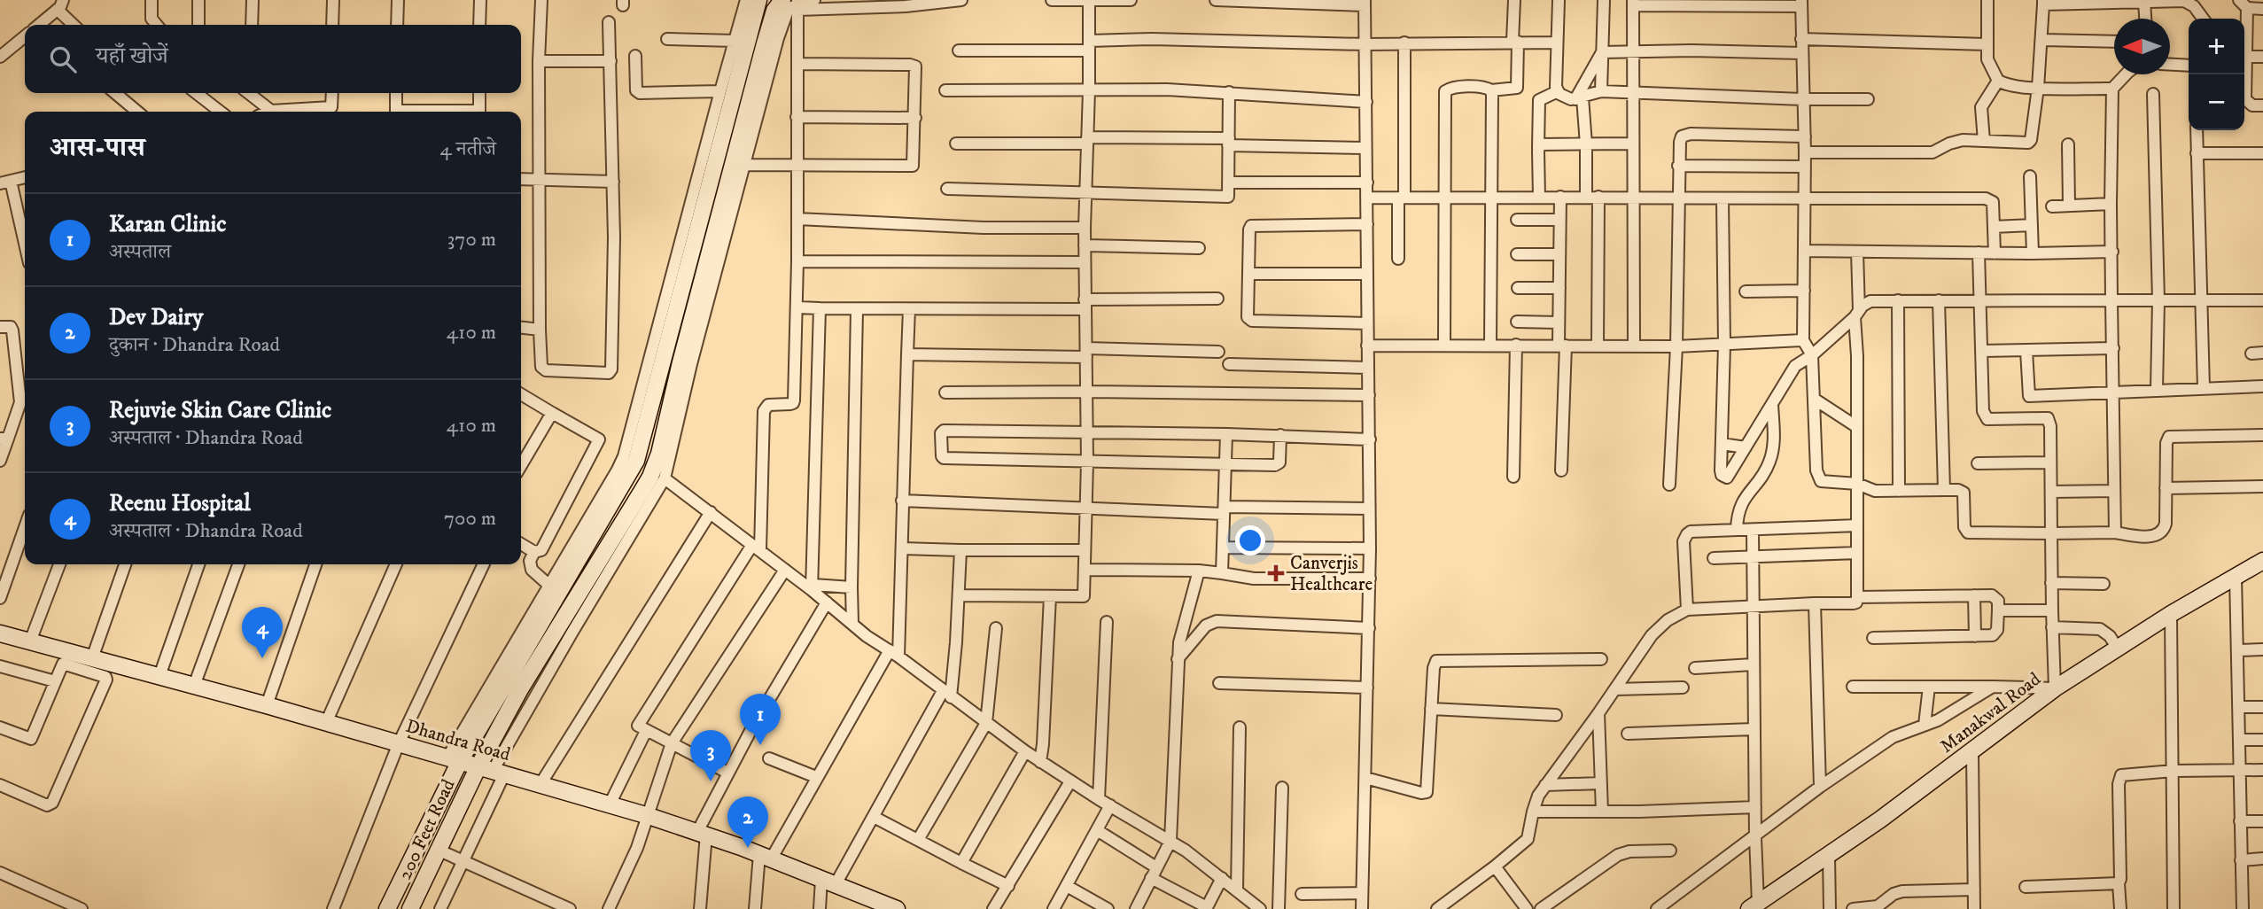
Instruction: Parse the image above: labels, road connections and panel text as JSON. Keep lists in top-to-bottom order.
{
  "streets": {
    "street": ["Manakwal Road", "Dhandra Road", "200 Feet Road"]
  },
  "crossings": [
    ["Dhandra Road", "200 Feet Road"]
  ],
  "places": {
    "health": ["Canverjis Healthcare"]
  },
  "north": "left",
  "page": {
    "map_buttons": ["+", "−"],
    "search": "यहाँ खोजें",
    "heading": ["आस-पास", "4 नतीजे"],
    "list": [
      {
        "mark": "1",
        "name": "Karan Clinic",
        "note": "अस्पताल",
        "value": "370 m"
      },
      {
        "mark": "2",
        "name": "Dev Dairy",
        "note": "दुकान · Dhandra Road",
        "value": "410 m"
      },
      {
        "mark": "3",
        "name": "Rejuvie Skin Care Clinic",
        "note": "अस्पताल · Dhandra Road",
        "value": "410 m"
      },
      {
        "mark": "4",
        "name": "Reenu Hospital",
        "note": "अस्पताल · Dhandra Road",
        "value": "700 m"
      }
    ],
    "pins": [
      "4",
      "1",
      "3",
      "2"
    ]
  }
}
